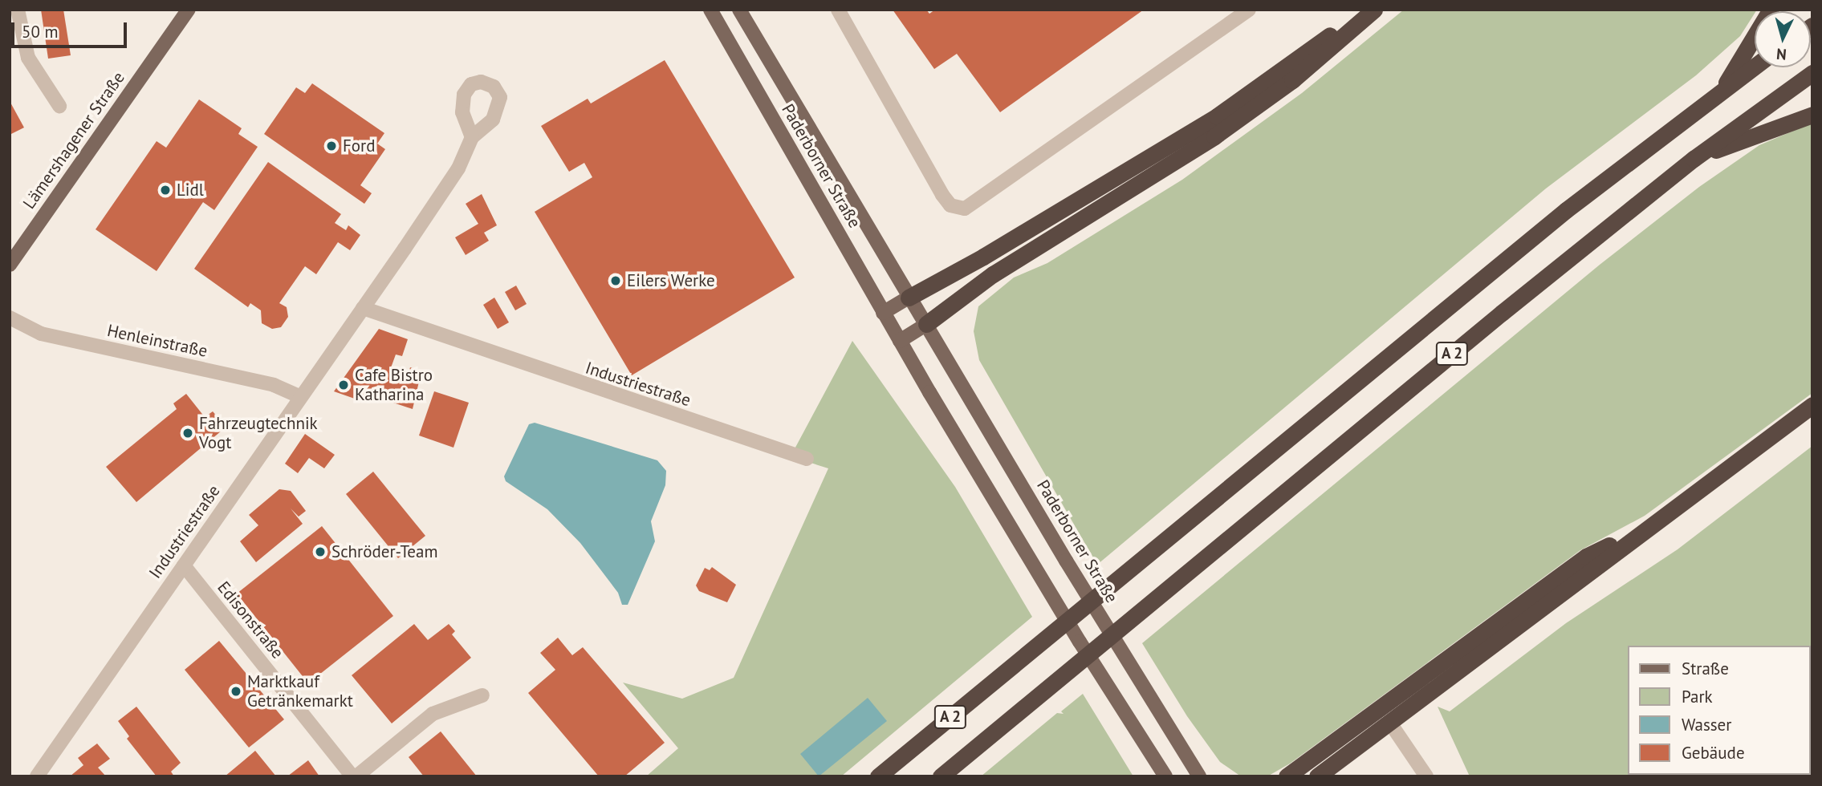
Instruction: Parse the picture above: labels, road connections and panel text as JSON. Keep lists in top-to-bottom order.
{
  "streets": {
    "highway": ["A 2"],
    "main road": ["Lämershagener Straße", "Paderborner Straße"],
    "street": ["Henleinstraße", "Industriestraße", "Edisonstraße"]
  },
  "crossings": [
    ["Henleinstraße", "Industriestraße"],
    ["Industriestraße", "Edisonstraße"]
  ],
  "places": [
    "Ford",
    "Lidl",
    "Eilers Werke",
    "Cafe Bistro Katharina",
    "Fahrzeugtechnik Vogt",
    "Schröder-Team",
    "Marktkauf Getränkemarkt"
  ],
  "legend": [
    "Straße",
    "Park",
    "Wasser",
    "Gebäude"
  ],
  "scale_bar": "50 m",
  "north": "bottom"
}
